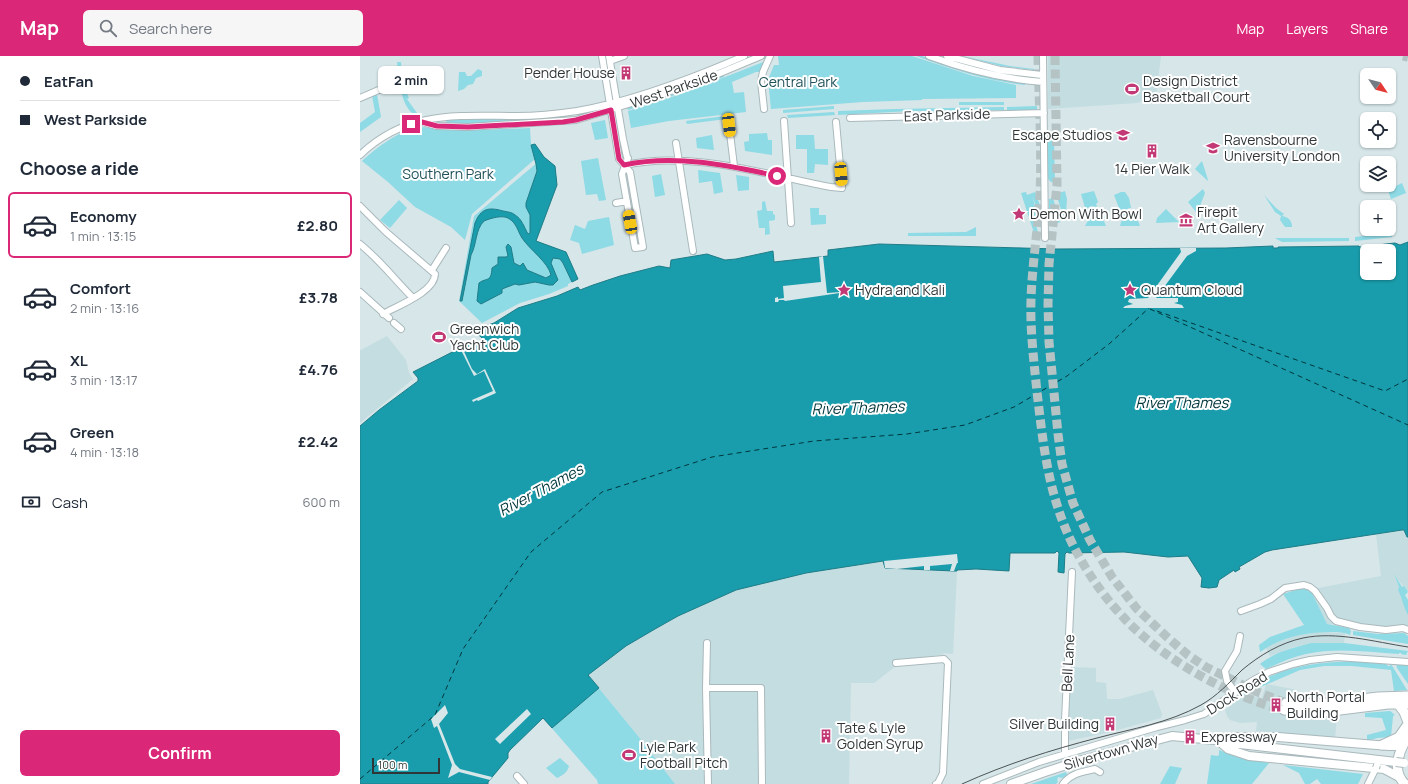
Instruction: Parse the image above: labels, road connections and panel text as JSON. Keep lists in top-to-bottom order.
{
  "streets": {
    "main road": ["Silvertown Way"],
    "street": [
      "West Parkside",
      "East Parkside",
      "Bell Lane",
      "Dock Road"
    ]
  },
  "crossings": [
    ["Bell Lane", "Dock Road"]
  ],
  "water": ["River Thames"],
  "parks": ["Central Park", "Southern Park"],
  "places": {
    "building": [
      "Pender House",
      "14 Pier Walk",
      "North Portal Building",
      "Silver Building",
      "Tate & Lyle Golden Syrup",
      "Expressway"
    ],
    "sports": ["Design District Basketball Court", "Greenwich Yacht Club", "Lyle Park Football Pitch"],
    "school or university": ["Escape Studios", "Ravensbourne University London"],
    "place": ["Demon With Bowl", "Hydra and Kali", "Quantum Cloud"],
    "museum": ["Firepit Art Gallery"]
  },
  "scale_bar": "100 m",
  "north": "bottom right",
  "page": {
    "header": "Map",
    "search": "Search here",
    "nav": ["Map", "Layers", "Share"],
    "banner": ["EatFan", "West Parkside"],
    "bubble": "2 min",
    "map_buttons": ["+", "−"],
    "heading": "Choose a ride",
    "list": [
      {
        "name": "Economy",
        "note": "1 min · 13:15",
        "value": "£2.80"
      },
      {
        "name": "Comfort",
        "note": "2 min · 13:16",
        "value": "£3.78"
      },
      {
        "name": "XL",
        "note": "3 min · 13:17",
        "value": "£4.76"
      },
      {
        "name": "Green",
        "note": "4 min · 13:18",
        "value": "£2.42"
      }
    ],
    "pay": ["Cash", "600 m"],
    "buttons": "Confirm",
    "scale": "100 m"
  }
}
